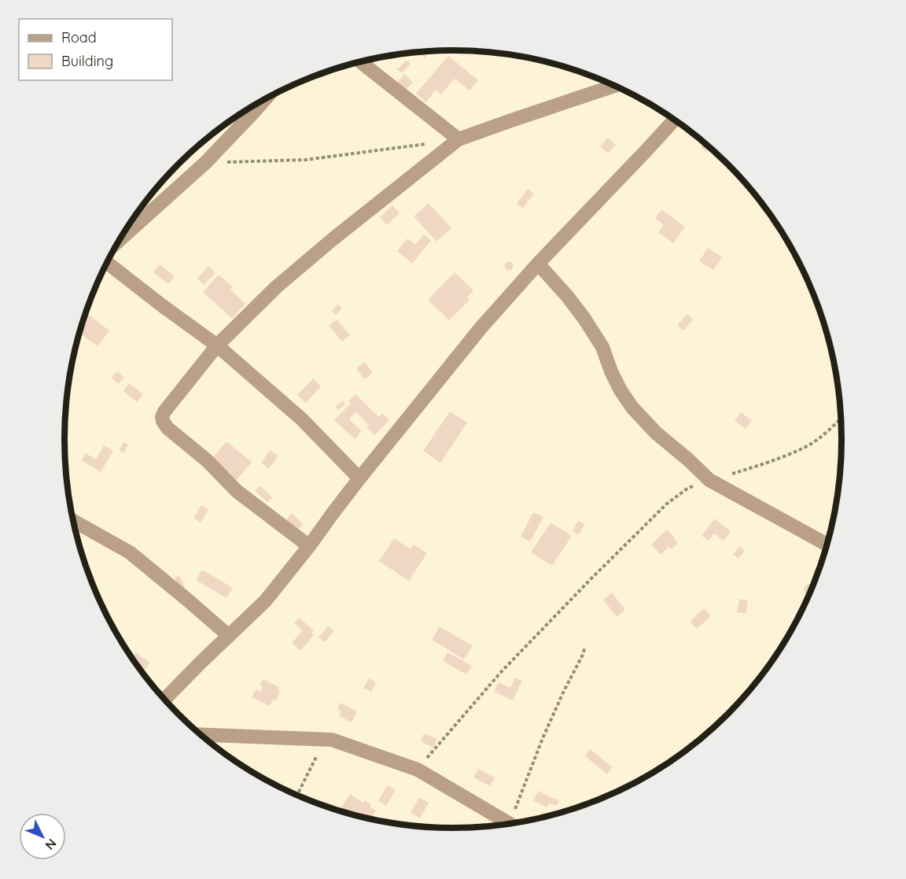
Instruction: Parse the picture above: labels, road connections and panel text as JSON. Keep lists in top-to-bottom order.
{
  "legend": ["Road", "Building"],
  "north": "bottom right"
}
